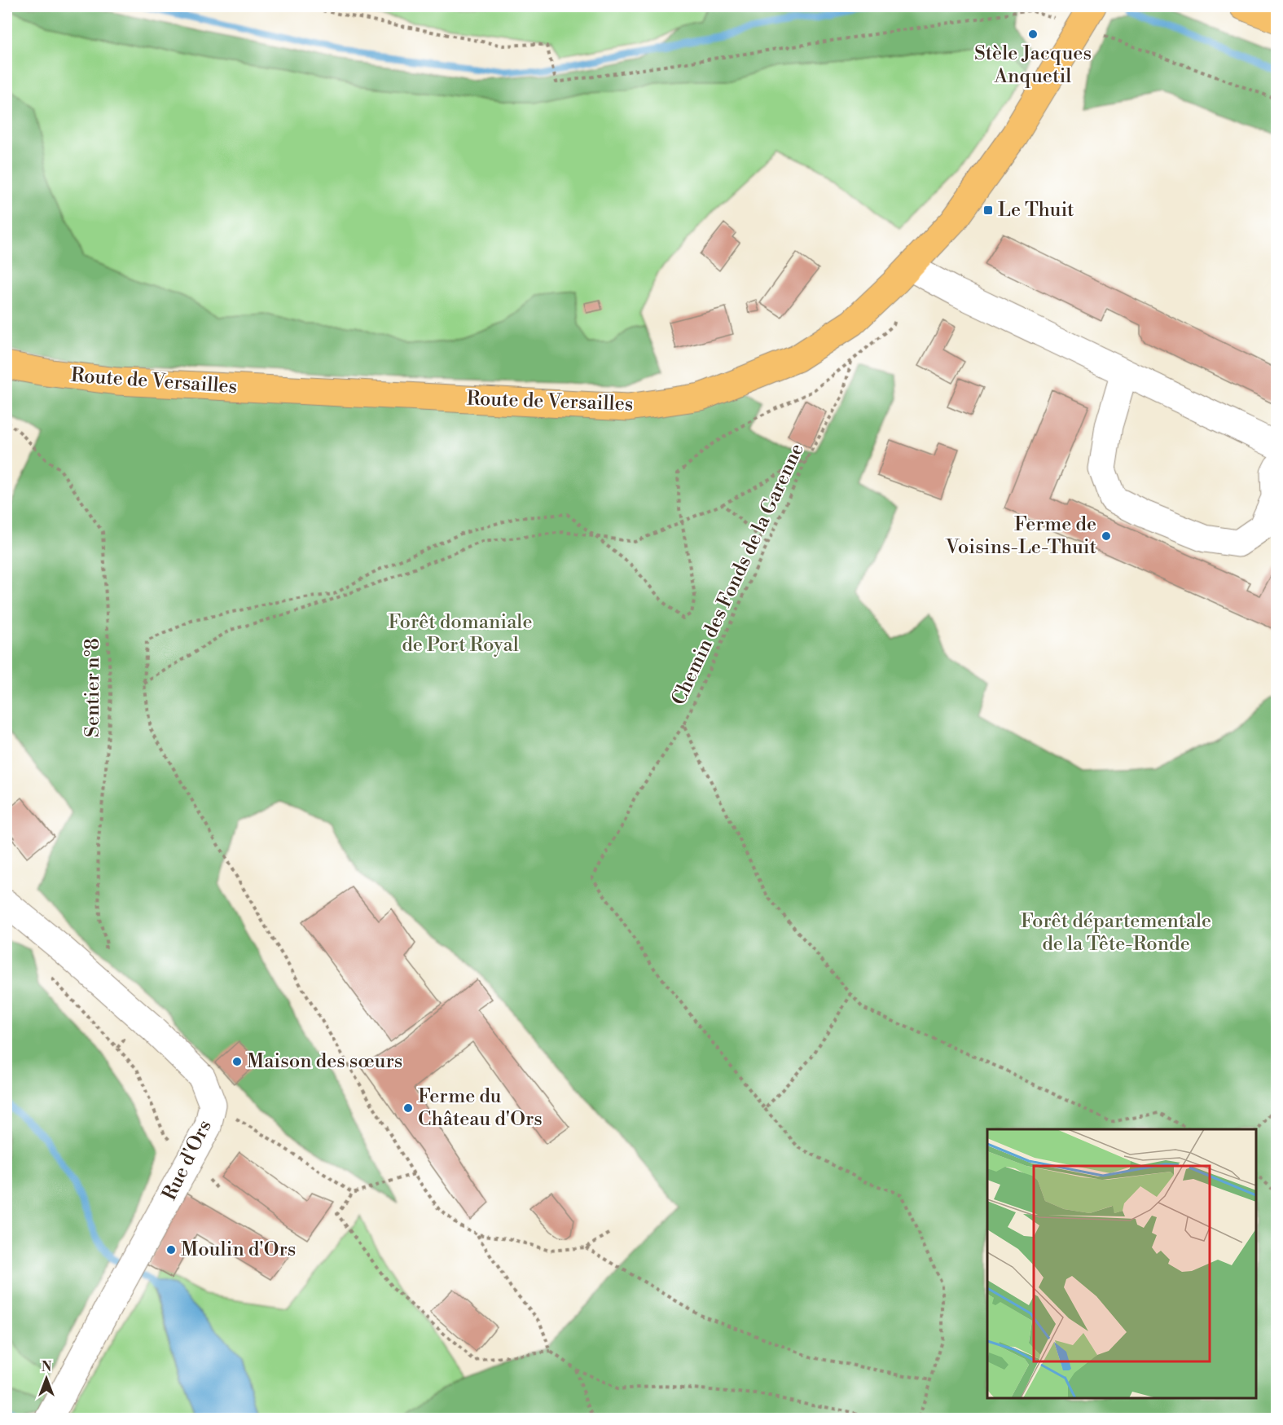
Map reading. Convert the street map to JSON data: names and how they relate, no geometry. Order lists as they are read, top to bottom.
{
  "streets": {
    "main road": ["Route de Versailles"],
    "street": ["Rue d'Ors"],
    "path": ["Chemin des Fonds de la Garenne", "Sentier n°8"]
  },
  "crossings": [
    ["Sentier n°8", "Rue d'Ors"]
  ],
  "parks": ["Forêt domaniale de Port Royal", "Forêt départementale de la Tête-Ronde"],
  "places": {
    "other": [
      "Stèle Jacques Anquetil",
      "Ferme de Voisins-Le-Thuit",
      "Maison des sœurs",
      "Ferme du Château d'Ors",
      "Moulin d'Ors"
    ],
    "transit": ["Le Thuit"]
  },
  "north": "top"
}
